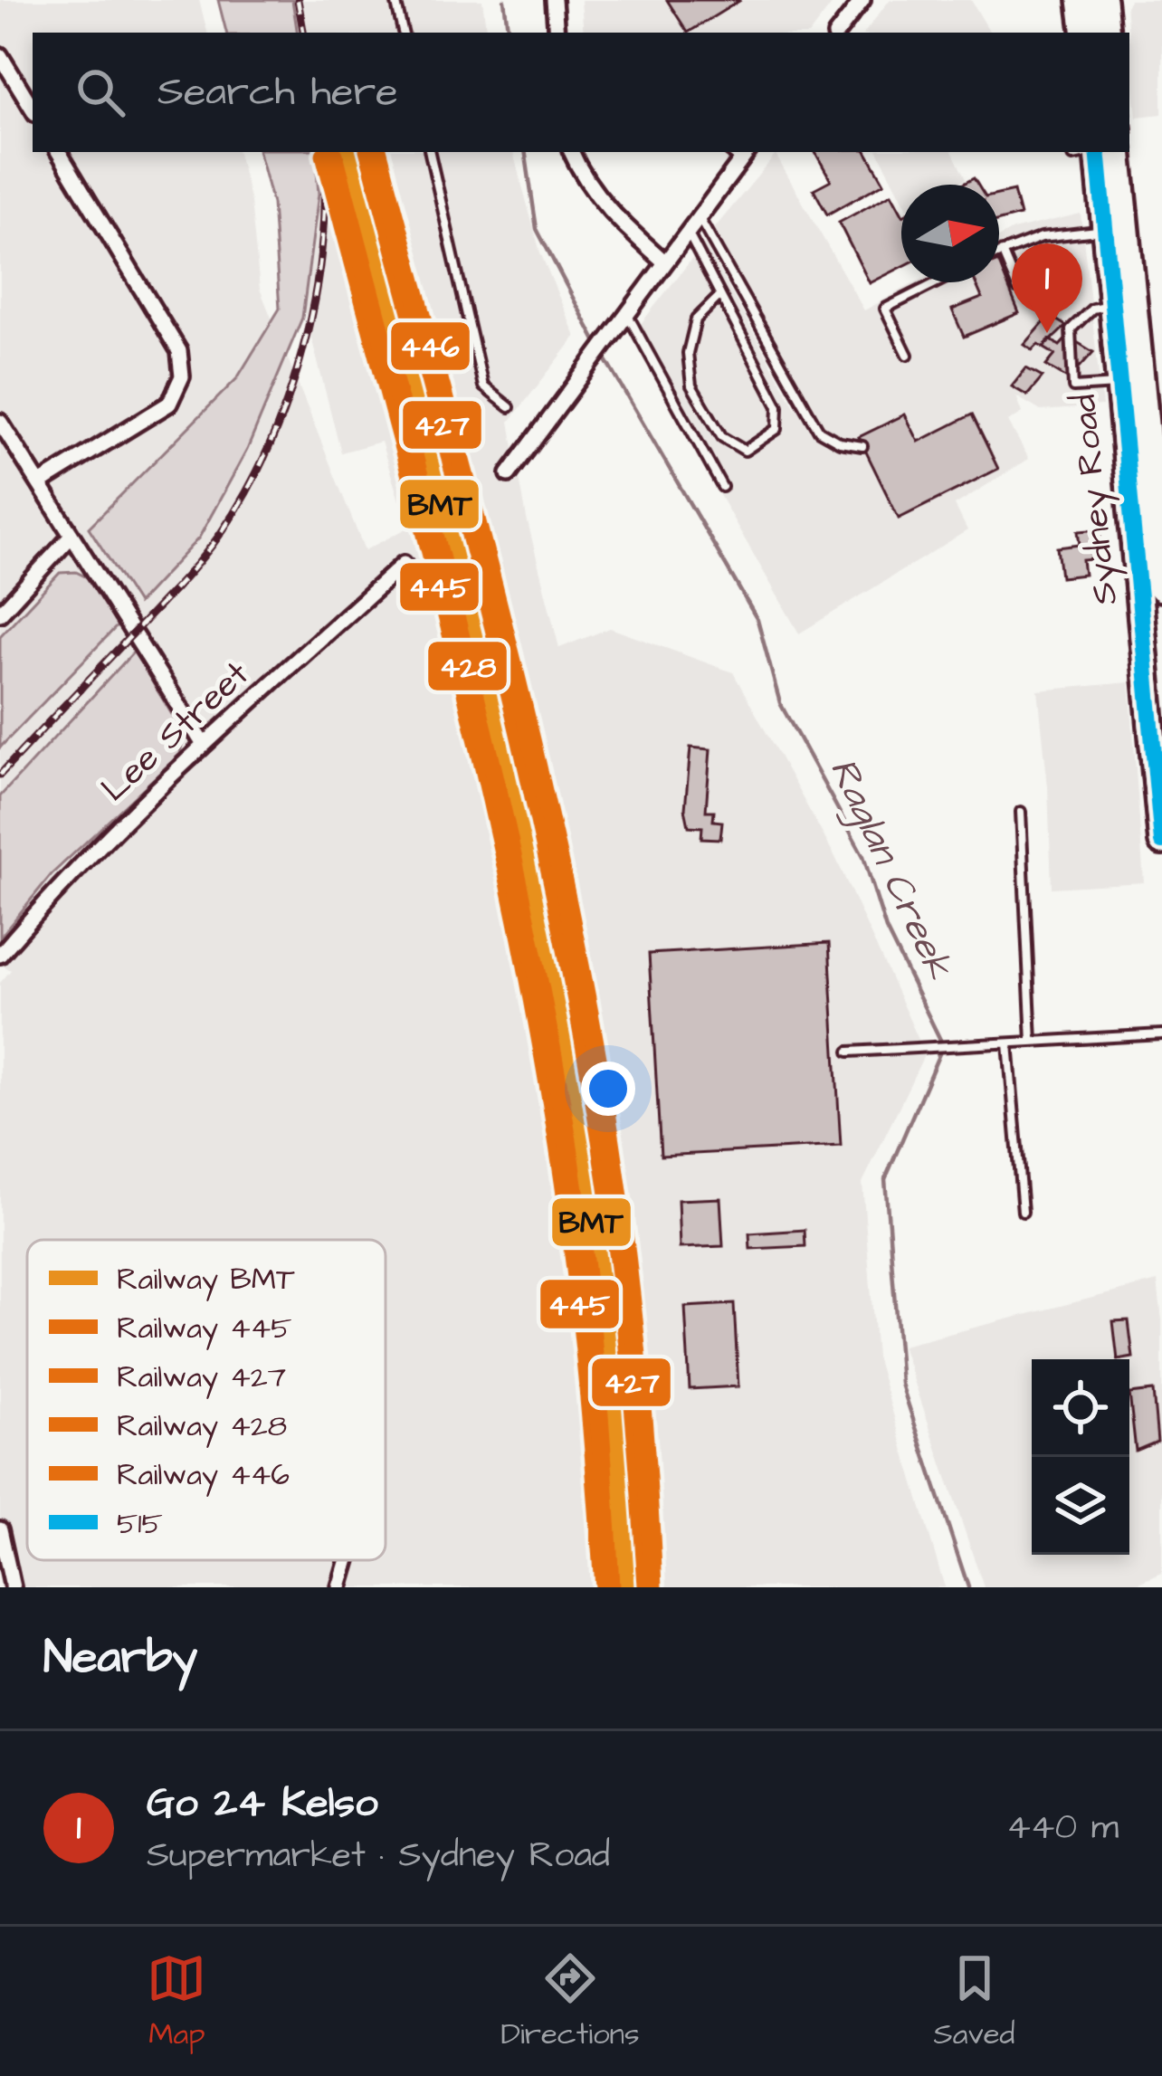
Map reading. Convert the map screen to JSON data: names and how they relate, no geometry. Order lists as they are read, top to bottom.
{
  "streets": {
    "highway": ["Sydney Road"],
    "street": ["Lee Street"]
  },
  "water": ["Raglan Creek"],
  "lines": [
    "rail line BMT",
    "rail line 427",
    "rail line 446",
    "transit line 515",
    "rail line 445",
    "rail line 428"
  ],
  "legend": [
    "Railway BMT",
    "Railway 445",
    "Railway 427",
    "Railway 428",
    "Railway 446",
    "515"
  ],
  "north": "right",
  "page": {
    "search": "Search here",
    "pins": "1",
    "heading": "Nearby",
    "list": [
      {
        "mark": "1",
        "name": "Go 24 Kelso",
        "note": "Supermarket · Sydney Road",
        "value": "440 m"
      }
    ],
    "nav": ["Map", "Directions", "Saved"]
  }
}
